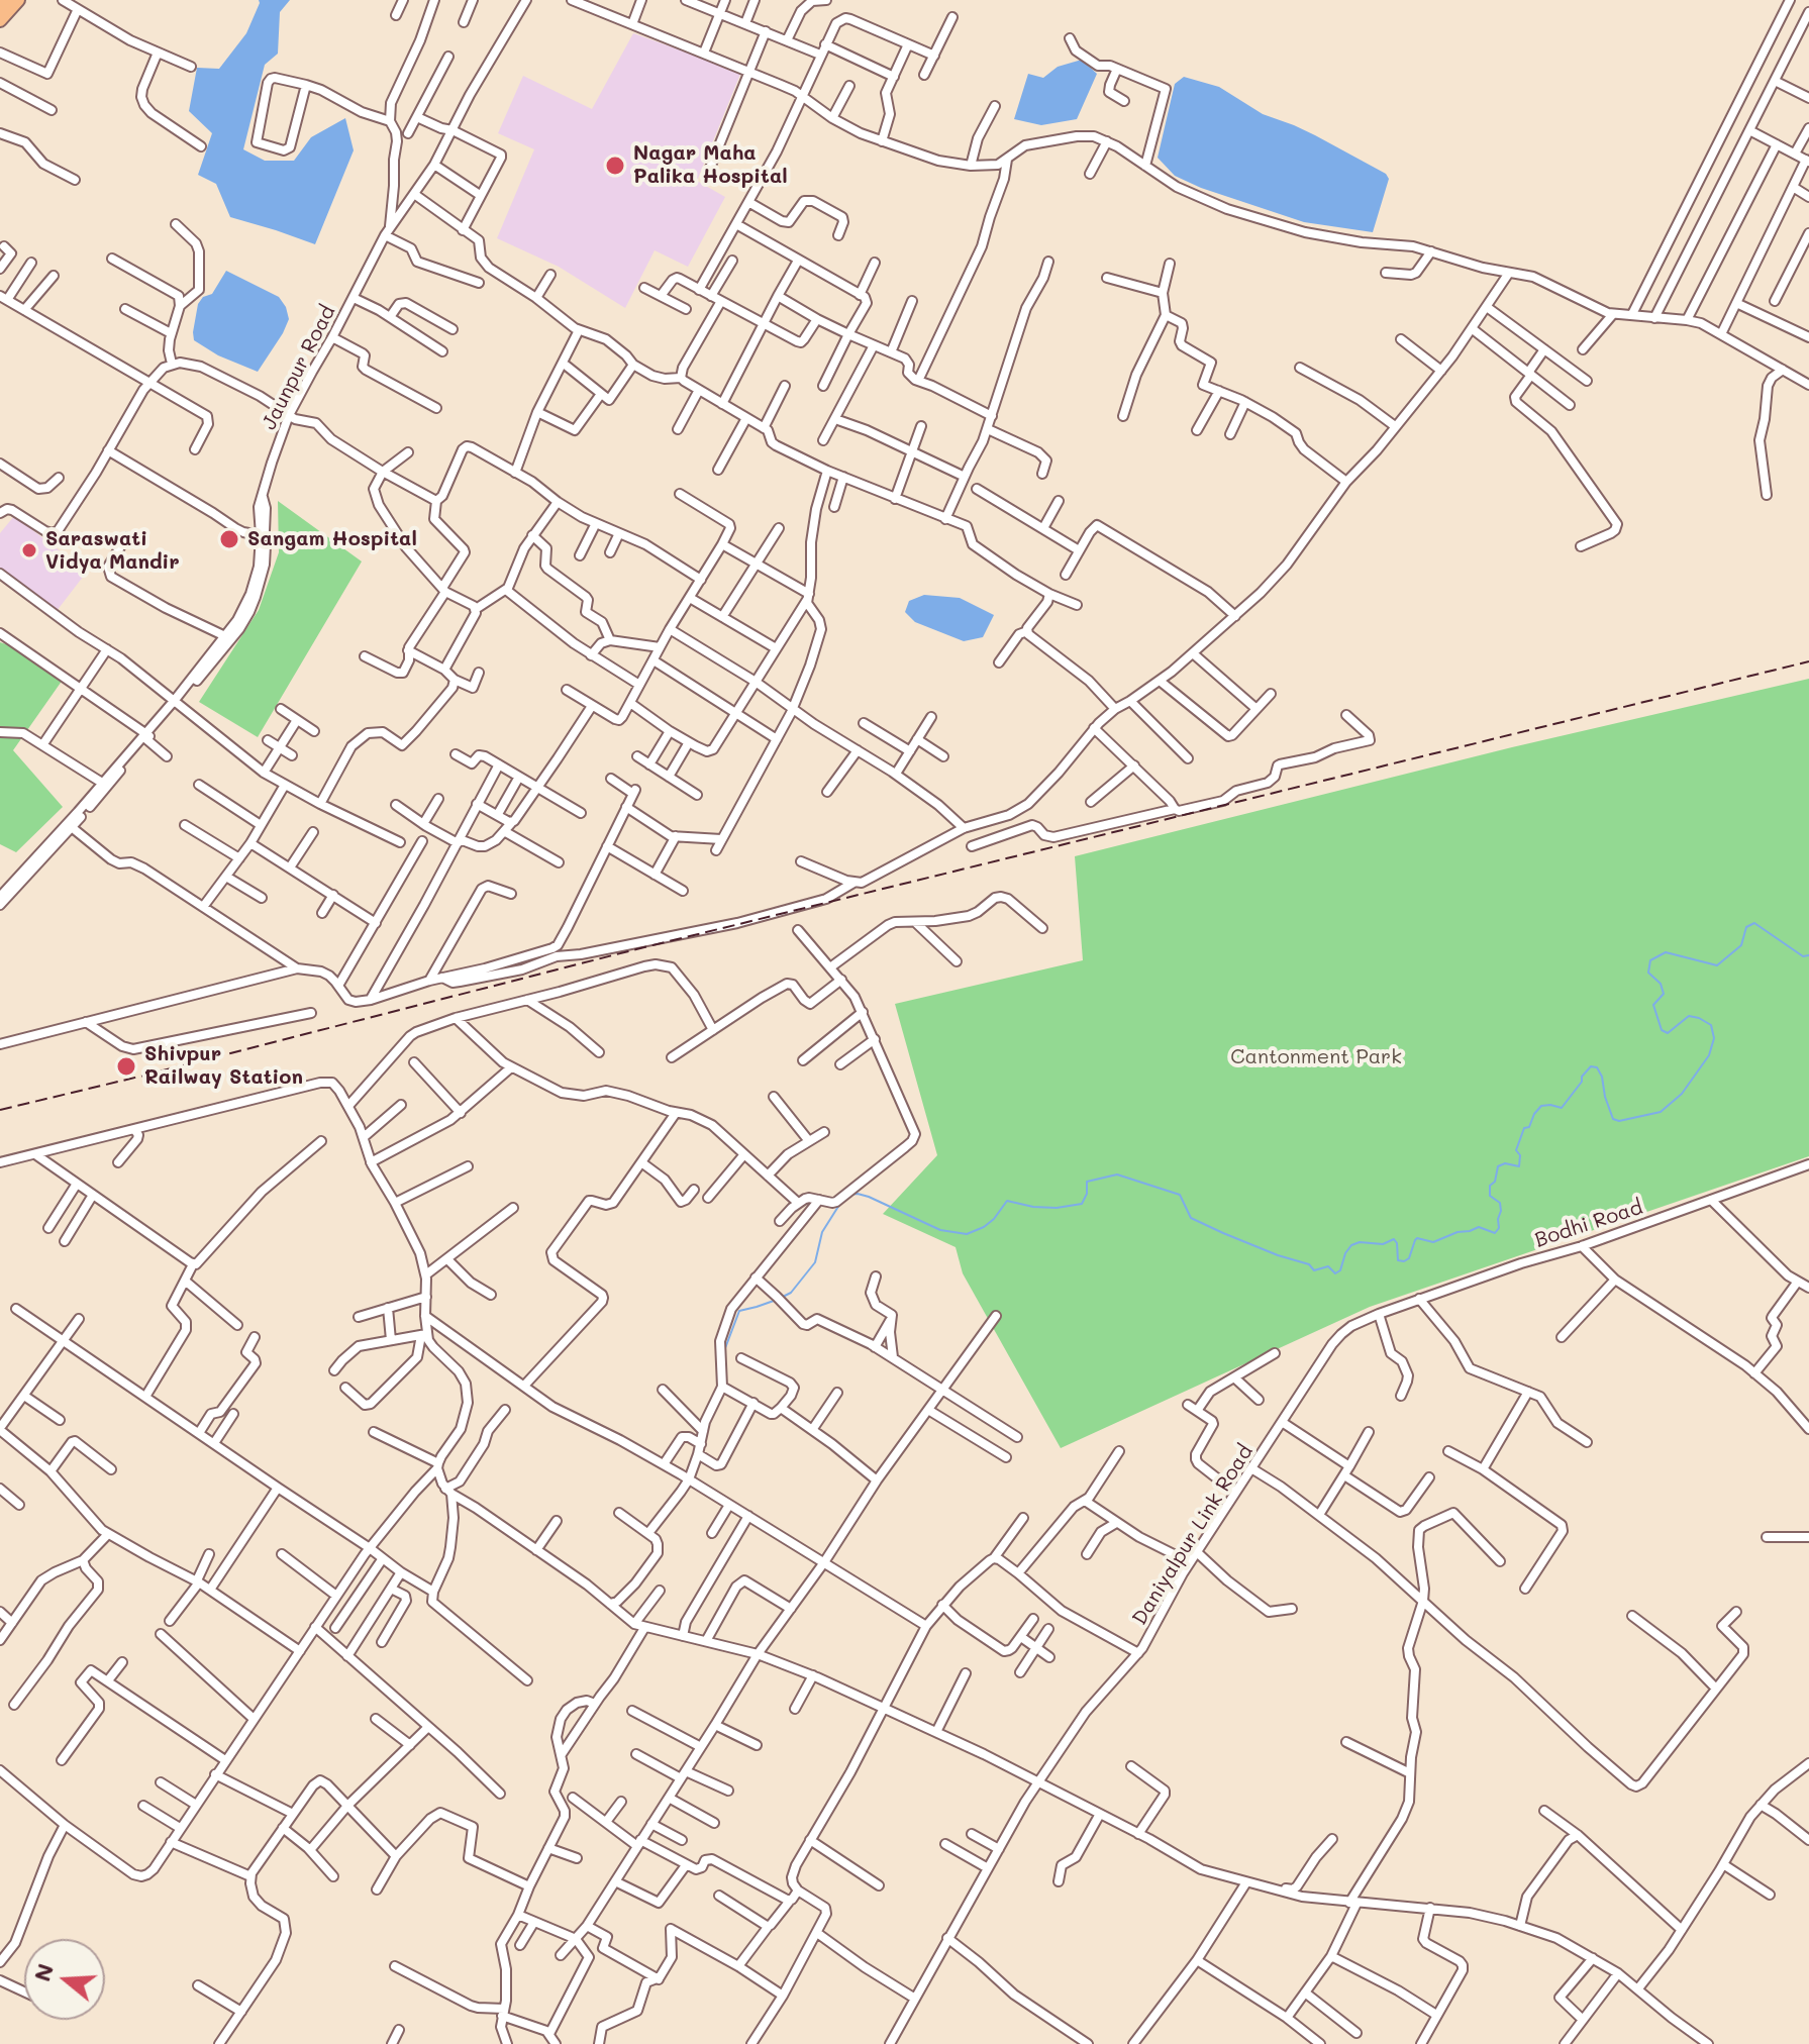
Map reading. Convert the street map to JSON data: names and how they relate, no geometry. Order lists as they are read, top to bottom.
{
  "streets": {
    "street": ["Jaunpur Road", "Bodhi Road", "Daniyalpur Link Road"]
  },
  "crossings": [
    ["Bodhi Road", "Daniyalpur Link Road"]
  ],
  "parks": ["Cantonment Park"],
  "places": [
    "Nagar Maha Palika Hospital",
    "Sangam Hospital",
    "Saraswati Vidya Mandir",
    "Shivpur Railway Station"
  ],
  "north": "left"
}
